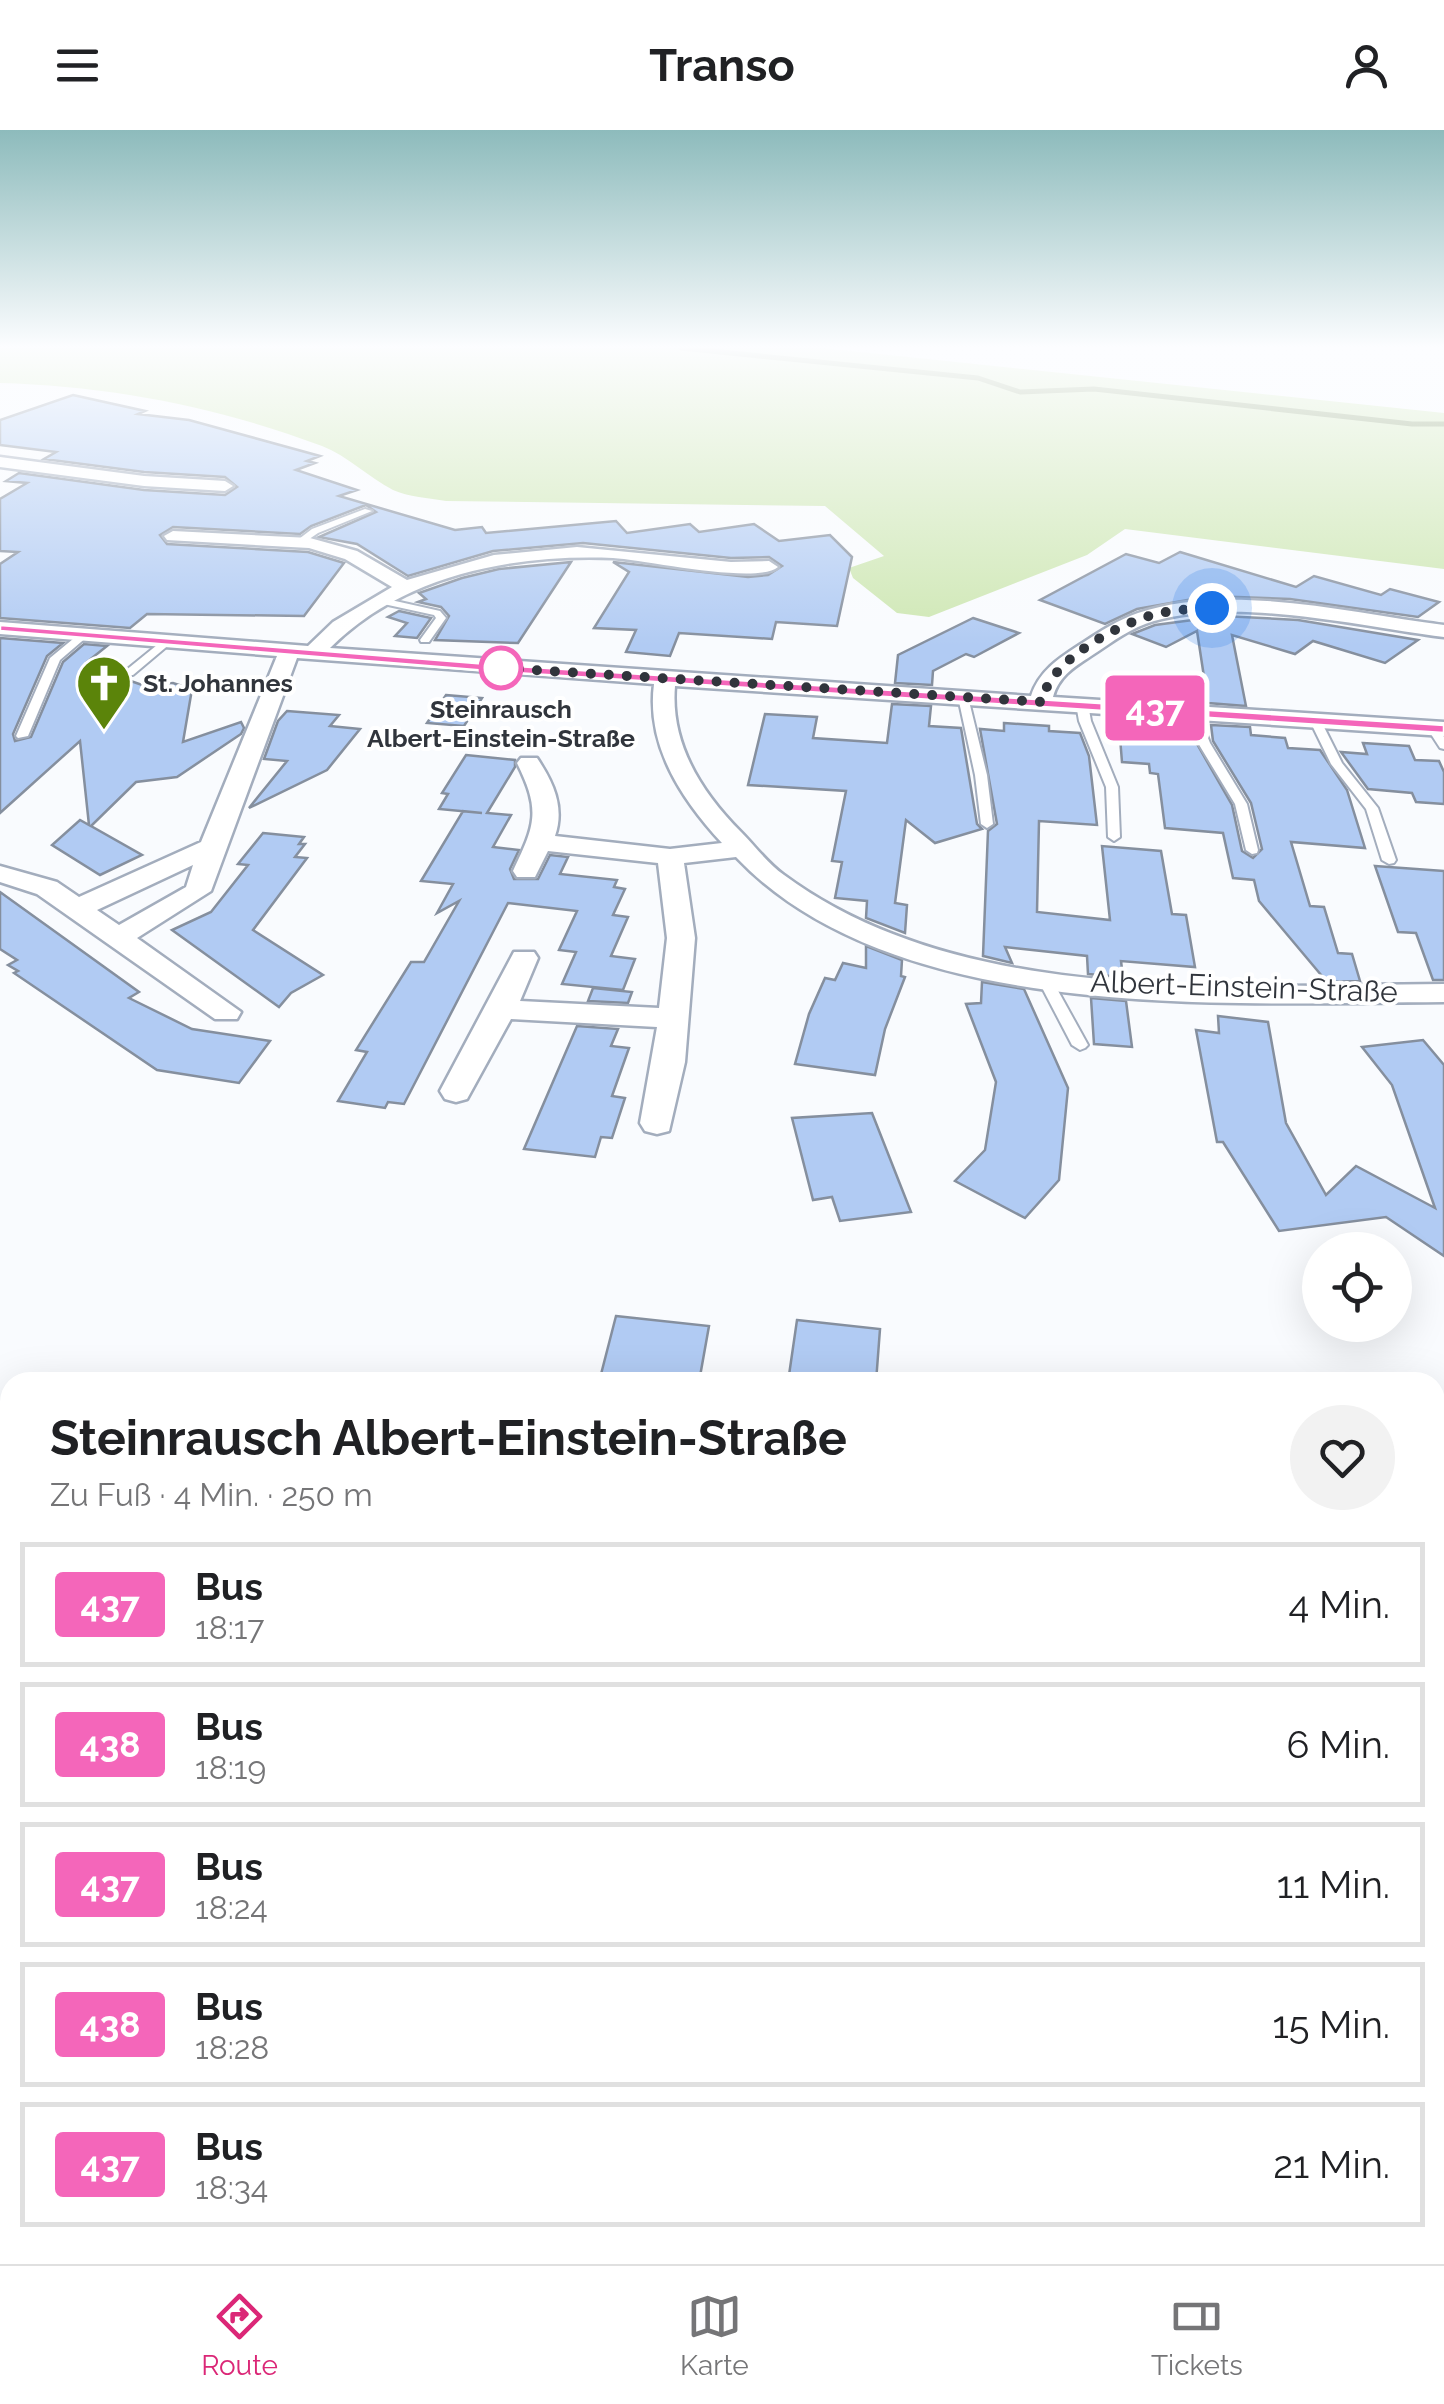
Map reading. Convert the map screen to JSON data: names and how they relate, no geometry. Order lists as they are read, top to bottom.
{
  "streets": {
    "street": ["Albert-Einstein-Straße"]
  },
  "places": {
    "other": ["Steinrausch Albert-Einstein-Straße"],
    "church": ["St. Johannes"]
  },
  "lines": ["bus line 437"],
  "page": {
    "header": "Transo",
    "on_map": "437",
    "heading": ["Steinrausch Albert-Einstein-Straße", "Zu Fuß · 4 Min. · 250 m"],
    "list": [
      {
        "mark": "437",
        "name": "Bus",
        "note": "18:17",
        "value": "4 Min."
      },
      {
        "mark": "438",
        "name": "Bus",
        "note": "18:19",
        "value": "6 Min."
      },
      {
        "mark": "437",
        "name": "Bus",
        "note": "18:24",
        "value": "11 Min."
      },
      {
        "mark": "438",
        "name": "Bus",
        "note": "18:28",
        "value": "15 Min."
      },
      {
        "mark": "437",
        "name": "Bus",
        "note": "18:34",
        "value": "21 Min."
      }
    ],
    "tabs": ["Route", "Karte", "Tickets"]
  }
}
